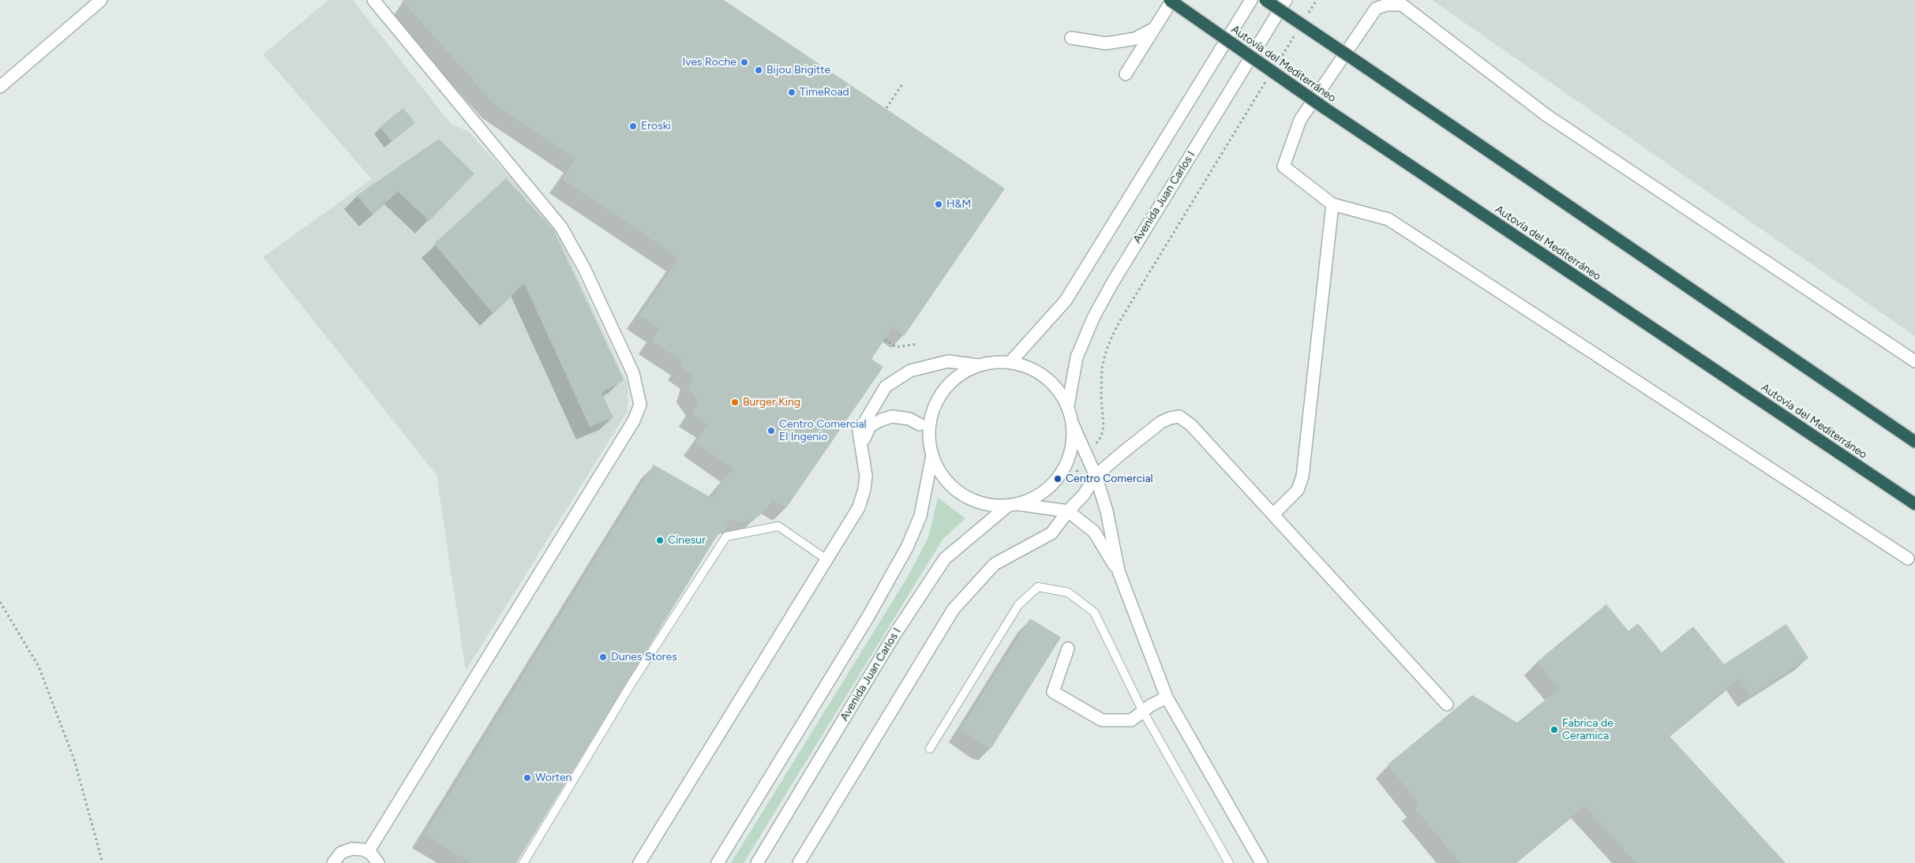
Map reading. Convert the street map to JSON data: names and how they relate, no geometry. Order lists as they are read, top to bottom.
{
  "streets": {
    "highway": ["Autovía del Mediterráneo"],
    "street": ["Avenida Juan Carlos I"]
  },
  "places": [
    "Ives Roche",
    "Bijou Brigitte",
    "TimeRoad",
    "Eroski",
    "H&M",
    "Burger King",
    "Centro Comercial El Ingenio",
    "Centro Comercial",
    "Cinesur",
    "Dunes Stores",
    "Fabrica de Ceramica",
    "Worten"
  ]
}
